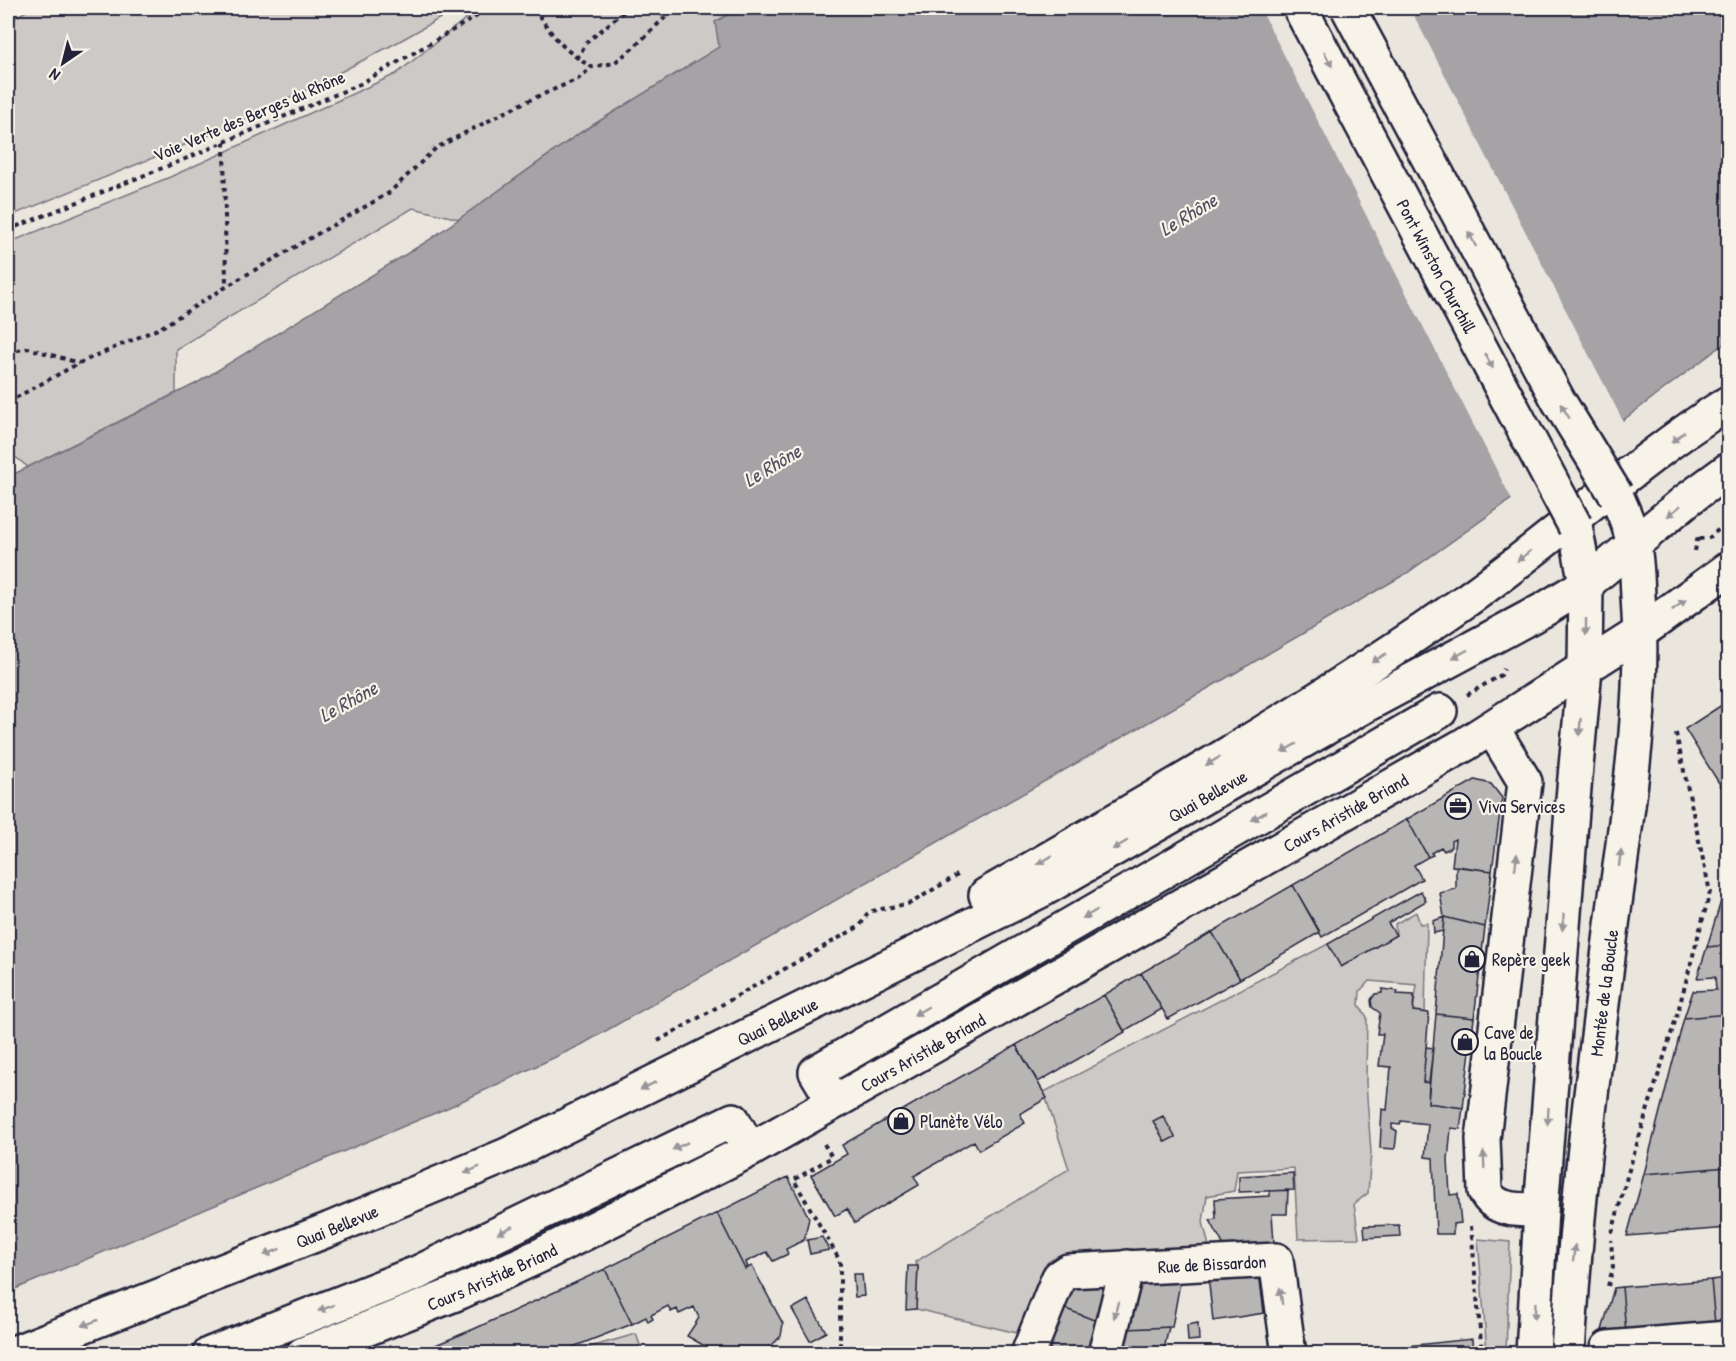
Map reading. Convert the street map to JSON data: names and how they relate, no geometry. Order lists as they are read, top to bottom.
{
  "streets": {
    "main road": [
      "Pont Winston Churchill",
      "Quai Bellevue",
      "Cours Aristide Briand",
      "Montée de la Boucle",
      "Rue de Bissardon"
    ],
    "path": ["Voie Verte des Berges du Rhône"]
  },
  "crossings": [
    ["Pont Winston Churchill", "Quai Bellevue"],
    ["Pont Winston Churchill", "Cours Aristide Briand"],
    ["Quai Bellevue", "Montée de la Boucle"],
    ["Cours Aristide Briand", "Montée de la Boucle"]
  ],
  "one_way": ["Pont Winston Churchill"],
  "water": ["Le Rhône"],
  "places": {
    "office": ["Viva Services"],
    "shop": ["Repère geek", "Cave de la Boucle", "Planète Vélo"]
  },
  "north": "bottom left"
}
